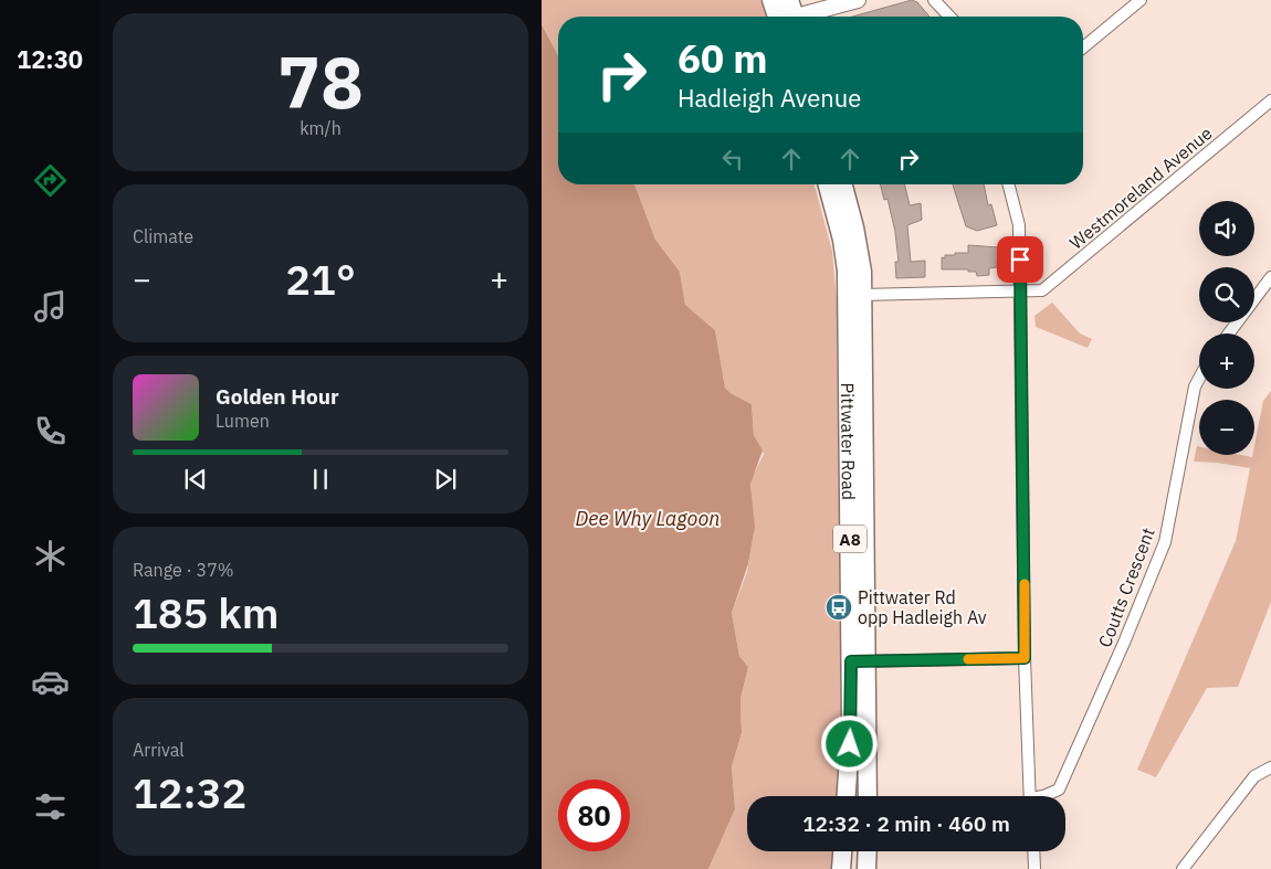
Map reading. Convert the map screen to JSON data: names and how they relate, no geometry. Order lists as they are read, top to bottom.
{
  "streets": {
    "highway": ["Pittwater Road", "A8"],
    "street": ["Westmoreland Avenue", "Coutts Crescent"]
  },
  "crossings": [
    ["Westmoreland Avenue", "Pittwater Road"]
  ],
  "water": ["Dee Why Lagoon"],
  "places": {
    "bus stop": ["Pittwater Rd opp Hadleigh Av"]
  },
  "page": {
    "tabs": "12:30",
    "tile": [
      ["78", "km/h"],
      "Climate",
      ["Range · 37%", "185 km"],
      ["Arrival", "12:32"]
    ],
    "turn": ["60 m", "Hadleigh Avenue"],
    "map_buttons": ["+", "−"],
    "heat": ["−", "21°", "+"],
    "song": ["Golden Hour", "Lumen"],
    "limit": "80",
    "trip": "12:32 · 2 min · 460 m"
  }
}
